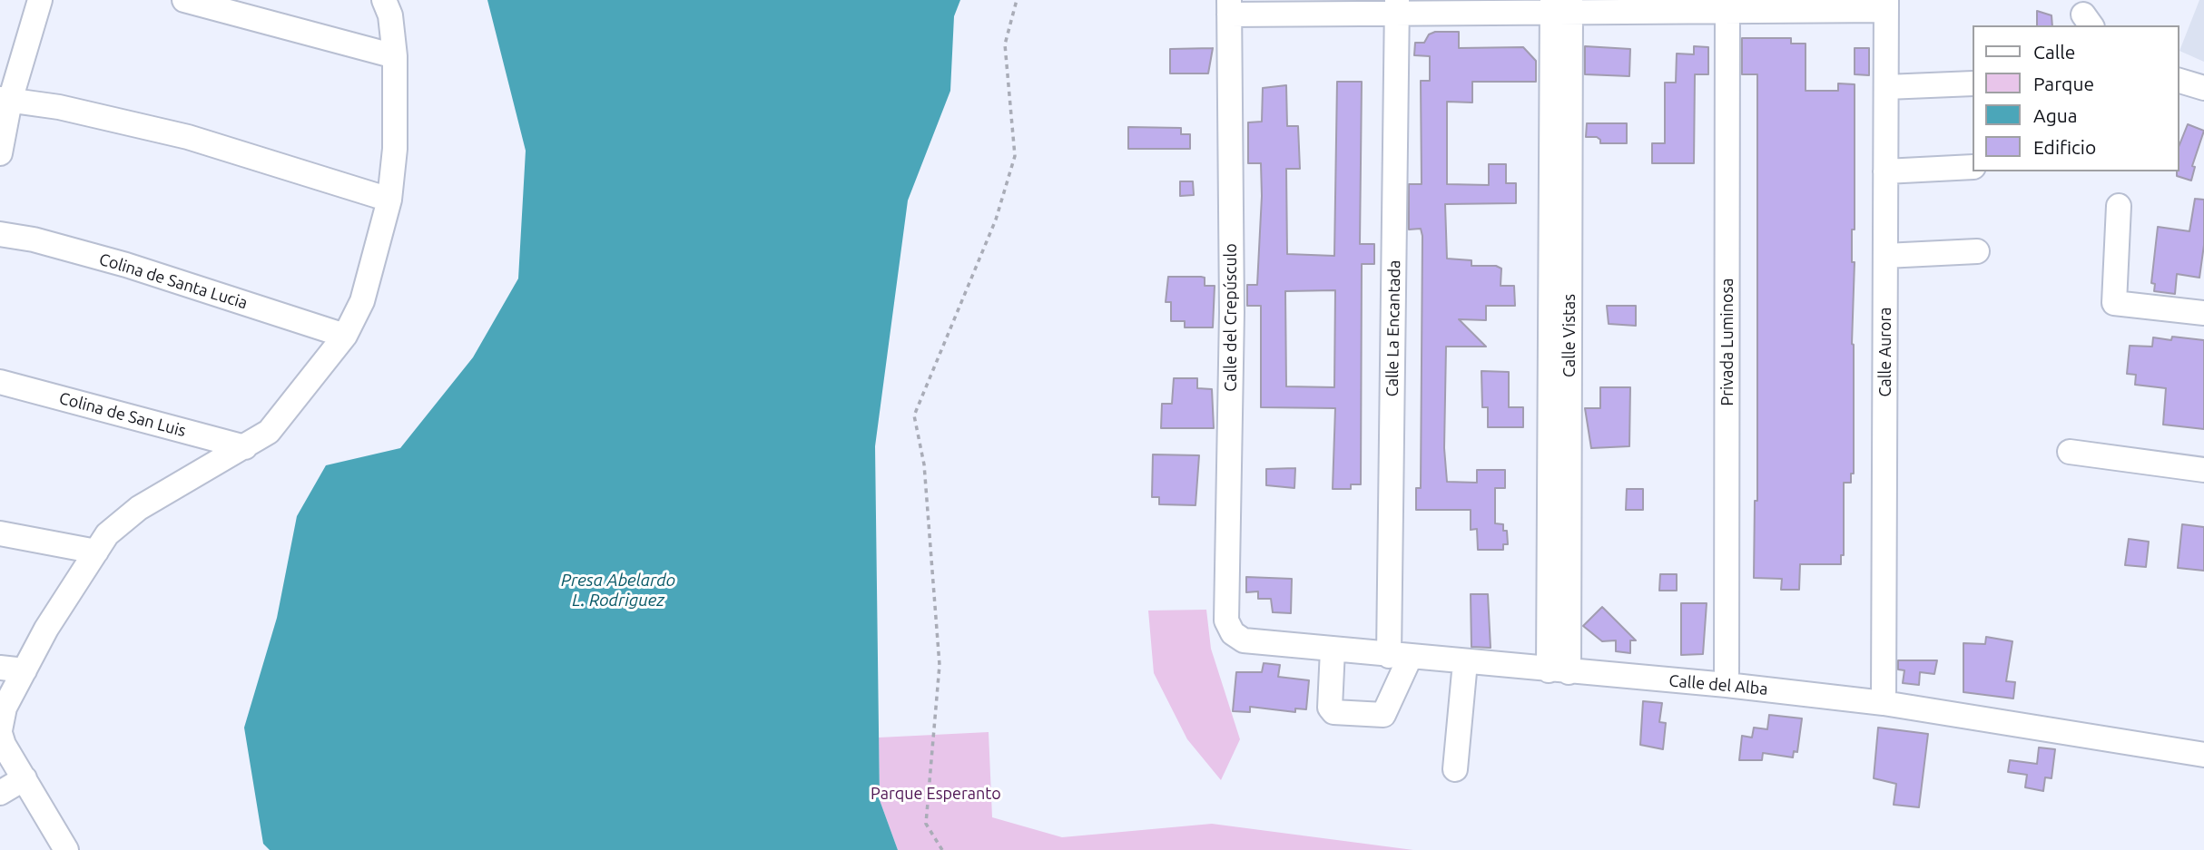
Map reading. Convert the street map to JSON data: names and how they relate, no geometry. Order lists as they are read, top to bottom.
{
  "streets": {
    "street": [
      "Colina de Santa Lucia",
      "Calle del Crepúsculo",
      "Calle La Encantada",
      "Calle Vistas",
      "Privada Luminosa",
      "Calle Aurora",
      "Colina de San Luis",
      "Calle del Alba"
    ]
  },
  "crossings": [
    ["Calle del Crepúsculo", "Calle del Alba"],
    ["Calle La Encantada", "Calle del Alba"],
    ["Calle Vistas", "Calle del Alba"],
    ["Privada Luminosa", "Calle del Alba"],
    ["Calle Aurora", "Calle del Alba"]
  ],
  "water": ["Presa Abelardo L. Rodriguez"],
  "parks": ["Parque Esperanto"],
  "legend": [
    "Calle",
    "Parque",
    "Agua",
    "Edificio"
  ]
}
